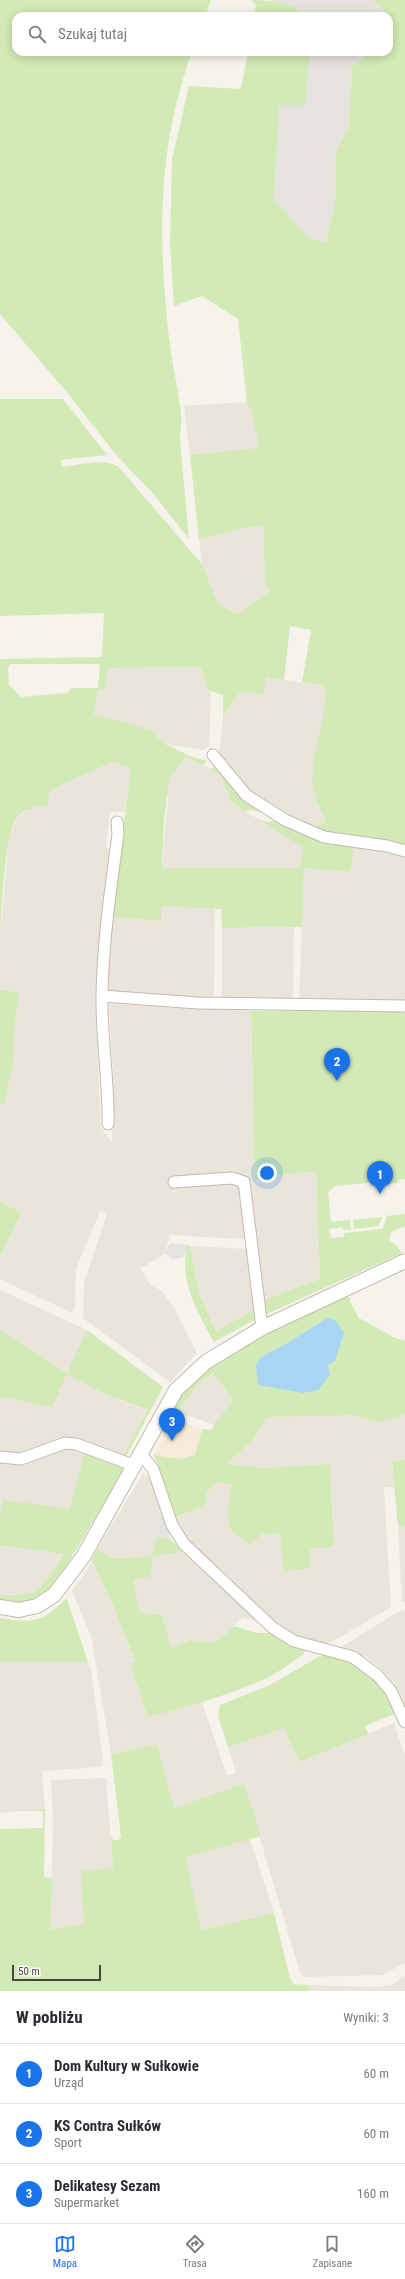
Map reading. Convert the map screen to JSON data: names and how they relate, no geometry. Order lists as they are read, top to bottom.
{
  "scale_bar": "50 m",
  "page": {
    "search": "Szukaj tutaj",
    "pins": ["2", "1", "3"],
    "scale": "50 m",
    "heading": ["W pobliżu", "Wyniki: 3"],
    "list": [
      {
        "mark": "1",
        "name": "Dom Kultury w Sułkowie",
        "note": "Urząd",
        "value": "60 m"
      },
      {
        "mark": "2",
        "name": "KS Contra Sułków",
        "note": "Sport",
        "value": "60 m"
      },
      {
        "mark": "3",
        "name": "Delikatesy Sezam",
        "note": "Supermarket",
        "value": "160 m"
      }
    ],
    "nav": ["Mapa", "Trasa", "Zapisane"]
  }
}
